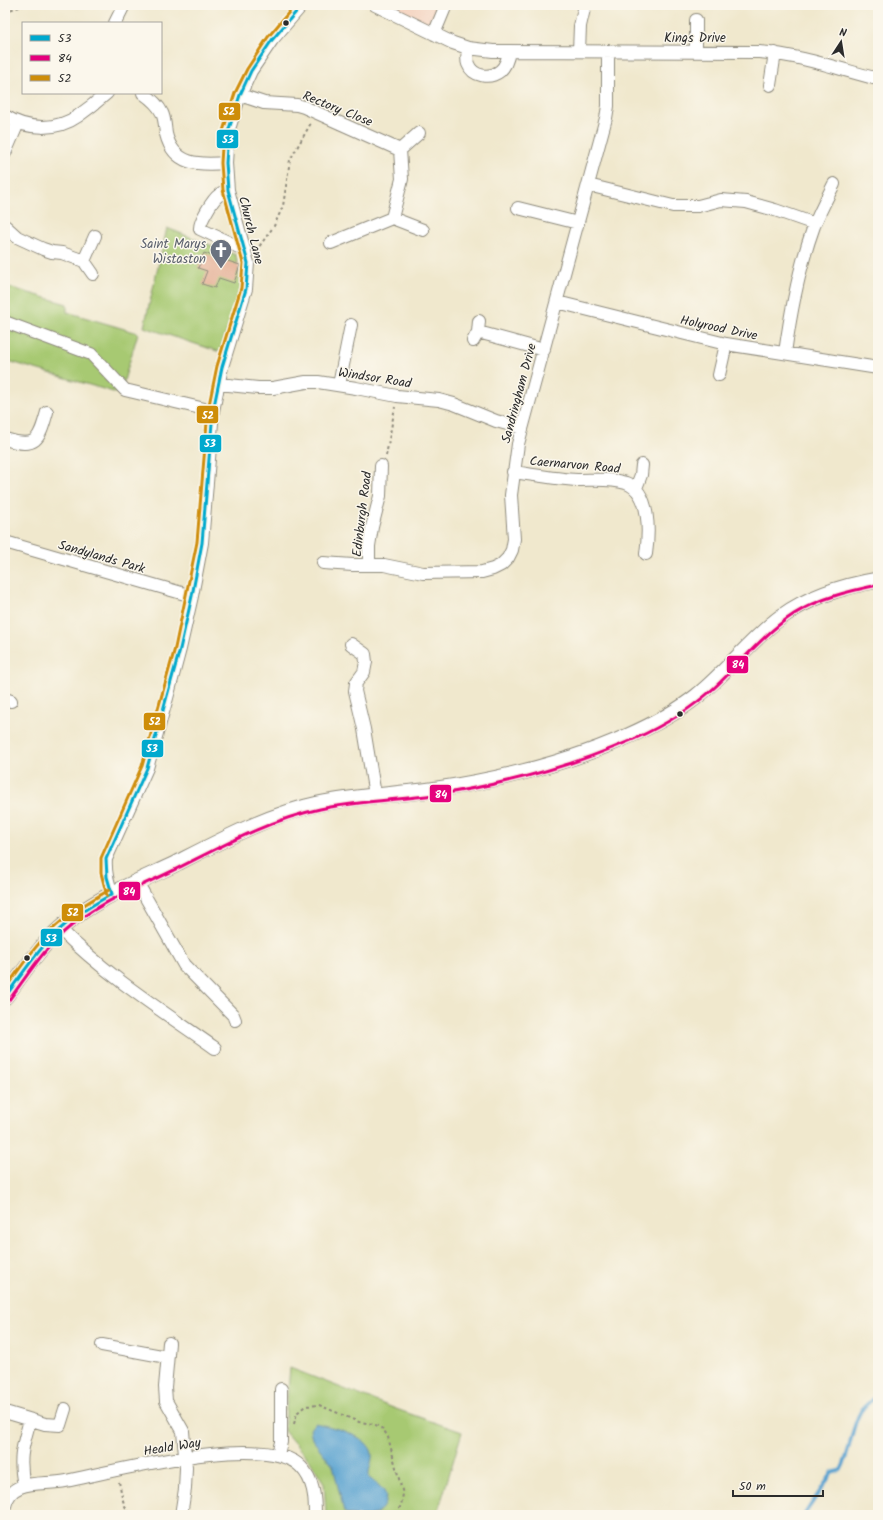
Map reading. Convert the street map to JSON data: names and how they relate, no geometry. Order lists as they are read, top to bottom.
{
  "streets": {
    "street": [
      "Kings Drive",
      "Rectory Close",
      "Church Lane",
      "Holyrood Drive",
      "Windsor Road",
      "Sandringham Drive",
      "Caernarvon Road",
      "Edinburgh Road",
      "Sandylands Park",
      "Heald Way"
    ]
  },
  "crossings": [
    ["Kings Drive", "Sandringham Drive"],
    ["Rectory Close", "Church Lane"],
    ["Church Lane", "Windsor Road"],
    ["Church Lane", "Sandylands Park"],
    ["Holyrood Drive", "Sandringham Drive"],
    ["Windsor Road", "Sandringham Drive"],
    ["Sandringham Drive", "Caernarvon Road"],
    ["Sandringham Drive", "Edinburgh Road"]
  ],
  "places": {
    "church": ["Saint Marys Wistaston"]
  },
  "lines": ["transit line 53", "transit line 52", "transit line 84"],
  "legend": ["53", "84", "52"],
  "scale_bar": "50 m",
  "north": "top"
}
